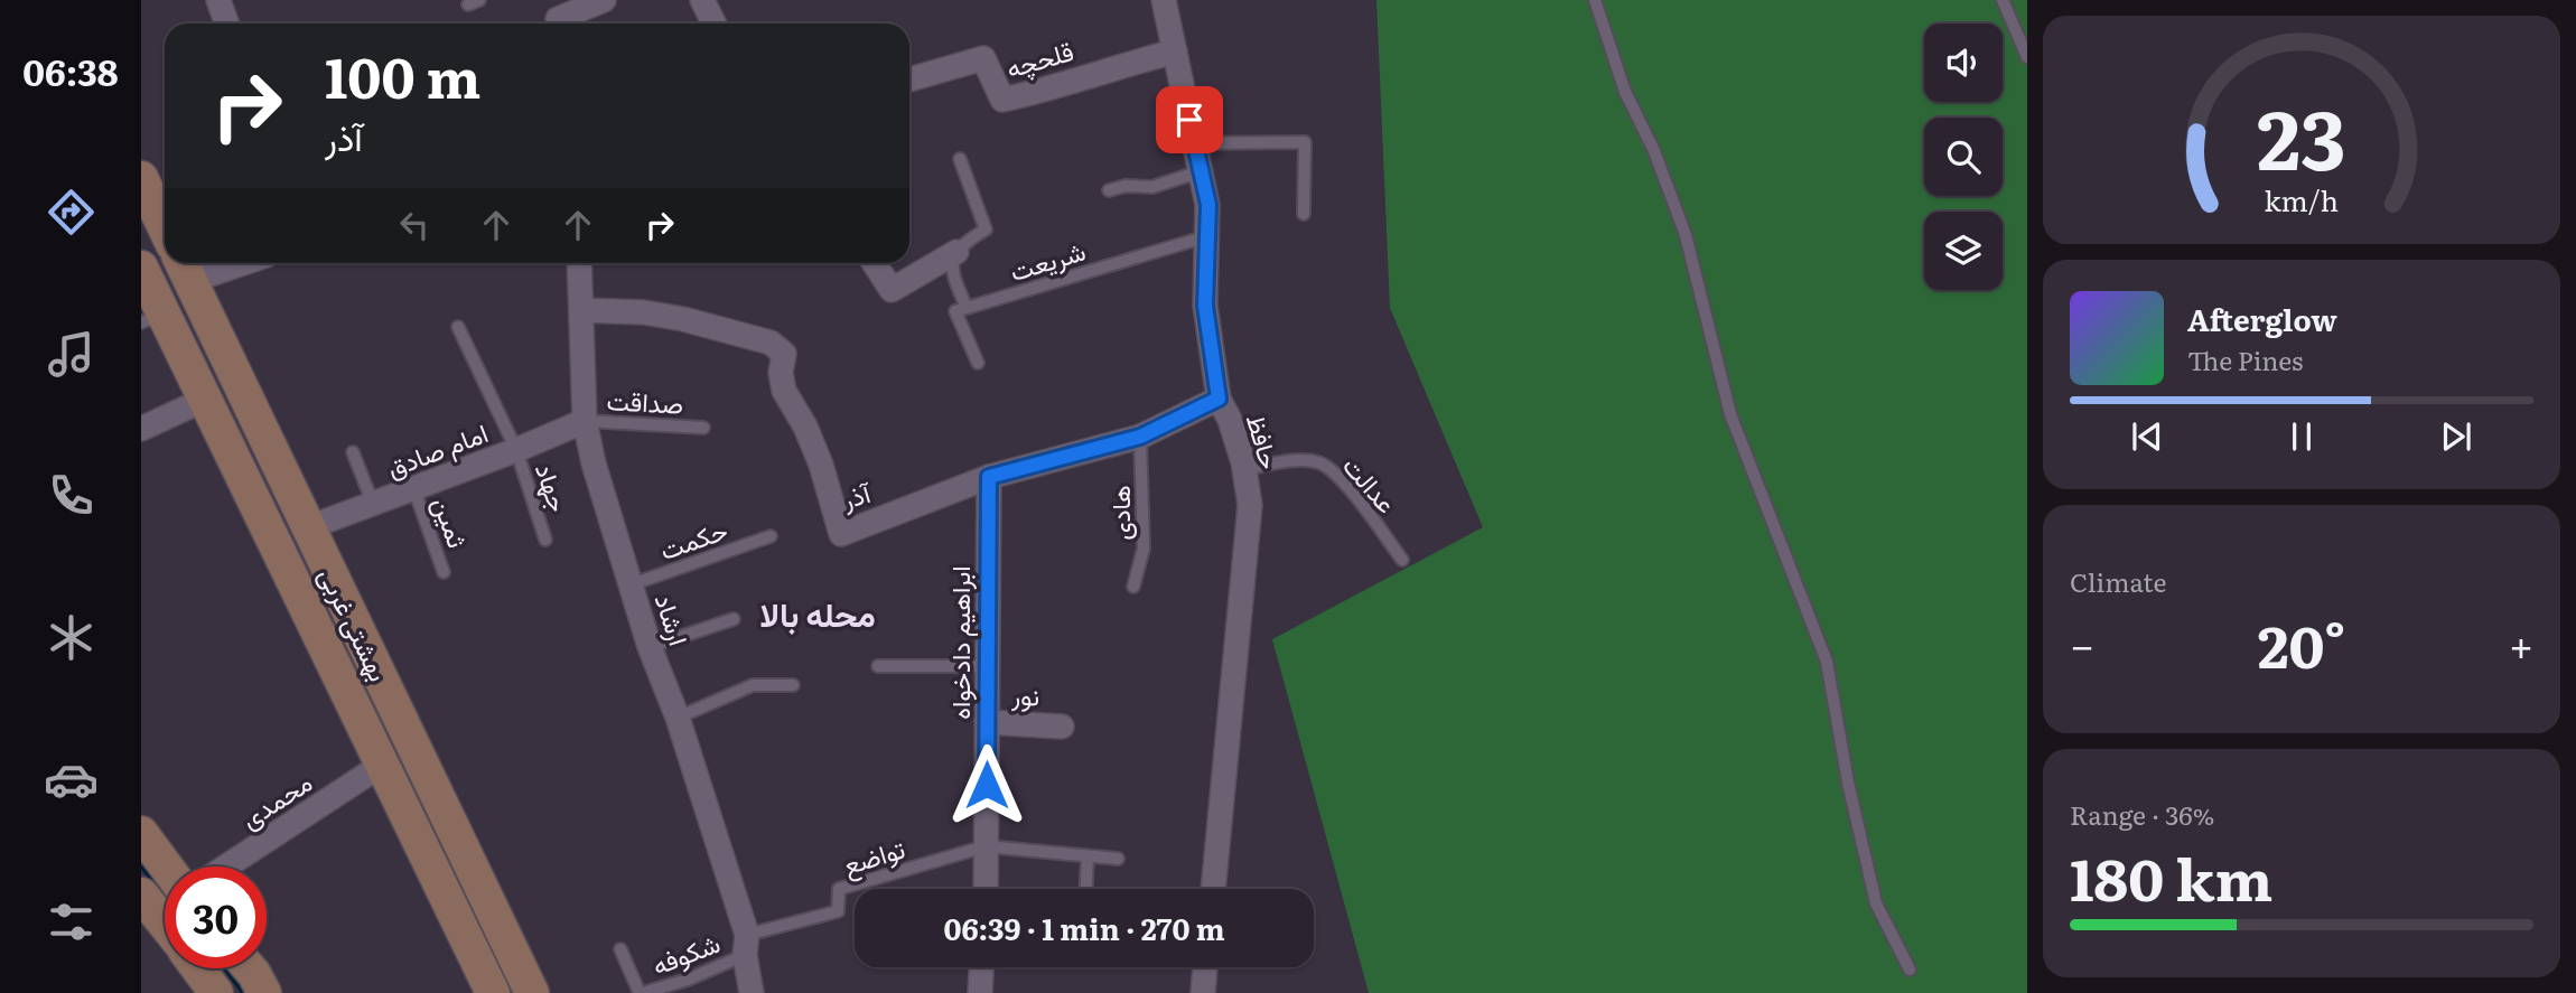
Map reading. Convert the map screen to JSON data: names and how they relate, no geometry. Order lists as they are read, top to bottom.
{
  "streets": {
    "street": [
      "قلحچه",
      "حافظ",
      "امام صادق",
      "آذر",
      "ارشاد",
      "بهشتی غربی",
      "ابراهیم دادخواه",
      "نور",
      "محمدی"
    ],
    "lane": [
      "شریعت",
      "صداقت",
      "عدالت",
      "جهاد",
      "هادی",
      "ثمین",
      "حکمت",
      "تواضع",
      "شکوفه"
    ]
  },
  "crossings": [
    ["قلحچه", "حافظ"],
    ["شریعت", "حافظ"],
    ["صداقت", "امام صادق"],
    ["صداقت", "ارشاد"],
    ["حافظ", "عدالت"],
    ["حافظ", "آذر"],
    ["امام صادق", "جهاد"],
    ["امام صادق", "ثمین"],
    ["امام صادق", "ارشاد"],
    ["امام صادق", "بهشتی غربی"],
    ["آذر", "هادی"],
    ["آذر", "ارشاد"],
    ["آذر", "ابراهیم دادخواه"],
    ["حکمت", "ارشاد"],
    ["ارشاد", "تواضع"],
    ["ارشاد", "شکوفه"],
    ["بهشتی غربی", "محمدی"],
    ["ابراهیم دادخواه", "نور"],
    ["ابراهیم دادخواه", "تواضع"],
    ["تواضع", "شکوفه"]
  ],
  "districts": ["محله بالا"],
  "page": {
    "tabs": "06:38",
    "turn": ["100 m", "آذر"],
    "song": ["Afterglow", "The Pines"],
    "tile": [
      "Climate",
      ["Range · 36%", "180 km"]
    ],
    "heat": ["−", "20°", "+"],
    "limit": "30",
    "trip": "06:39 · 1 min · 270 m",
    "gauge": ["23", "km/h"]
  }
}
